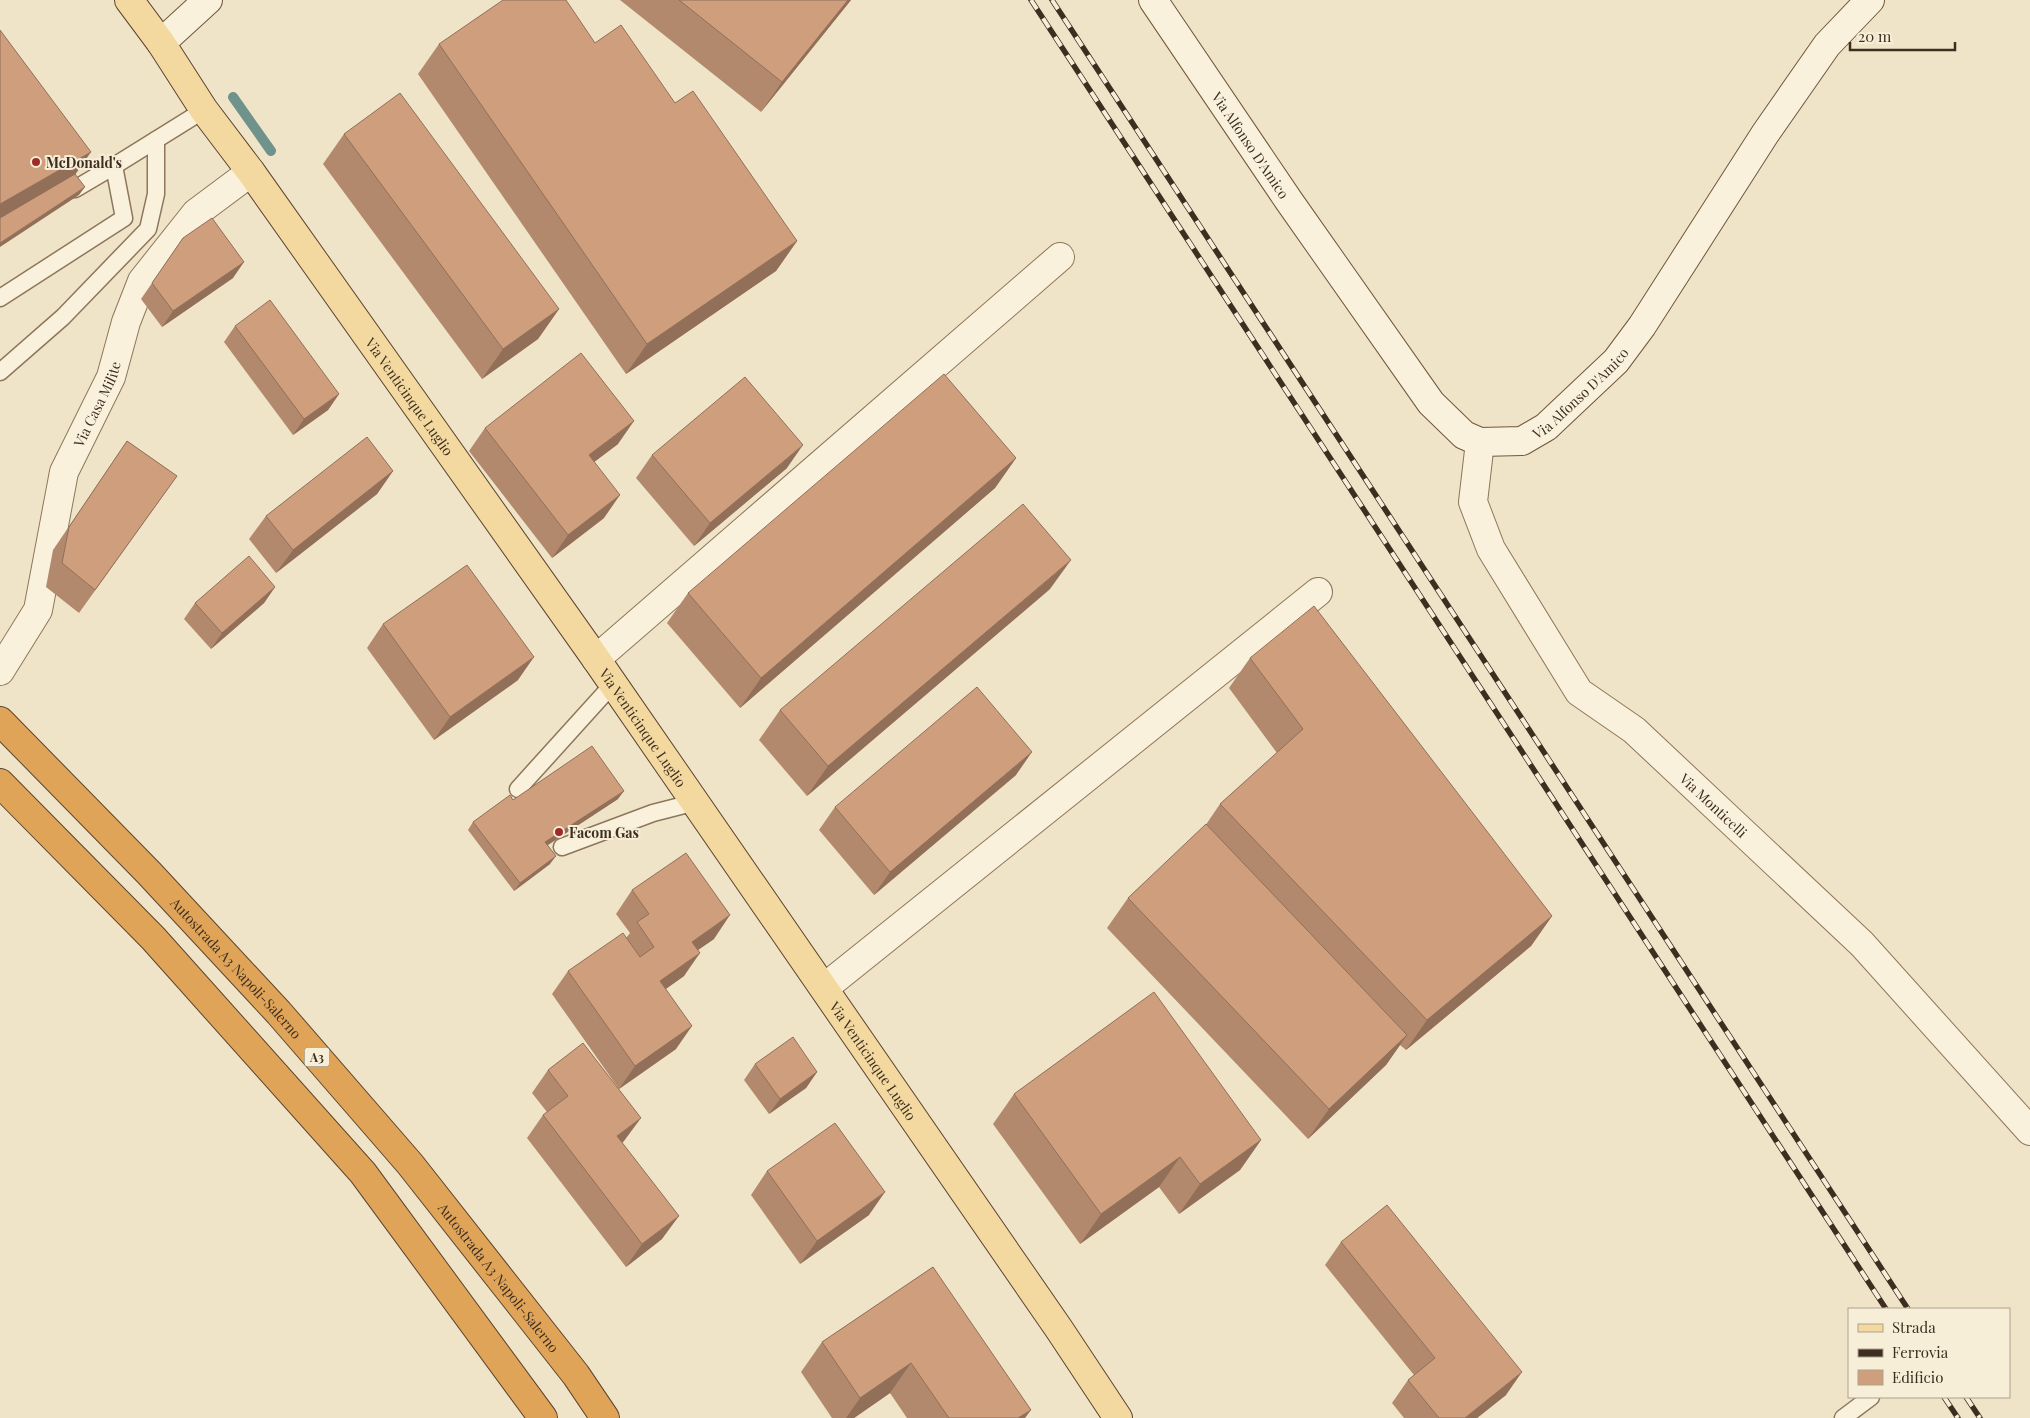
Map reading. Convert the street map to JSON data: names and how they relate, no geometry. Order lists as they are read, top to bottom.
{
  "streets": {
    "highway": ["Autostrada A3 Napoli-Salerno", "A3"],
    "main road": ["Via Venticinque Luglio"],
    "street": ["Via Alfonso D'Amico", "Via Casa Milite", "Via Monticelli"]
  },
  "crossings": [
    ["Via Alfonso D'Amico", "Via Monticelli"],
    ["Via Venticinque Luglio", "Via Casa Milite"]
  ],
  "places": ["McDonald's", "Facom Gas"],
  "legend": ["Strada", "Ferrovia", "Edificio"],
  "scale_bar": "20 m"
}
